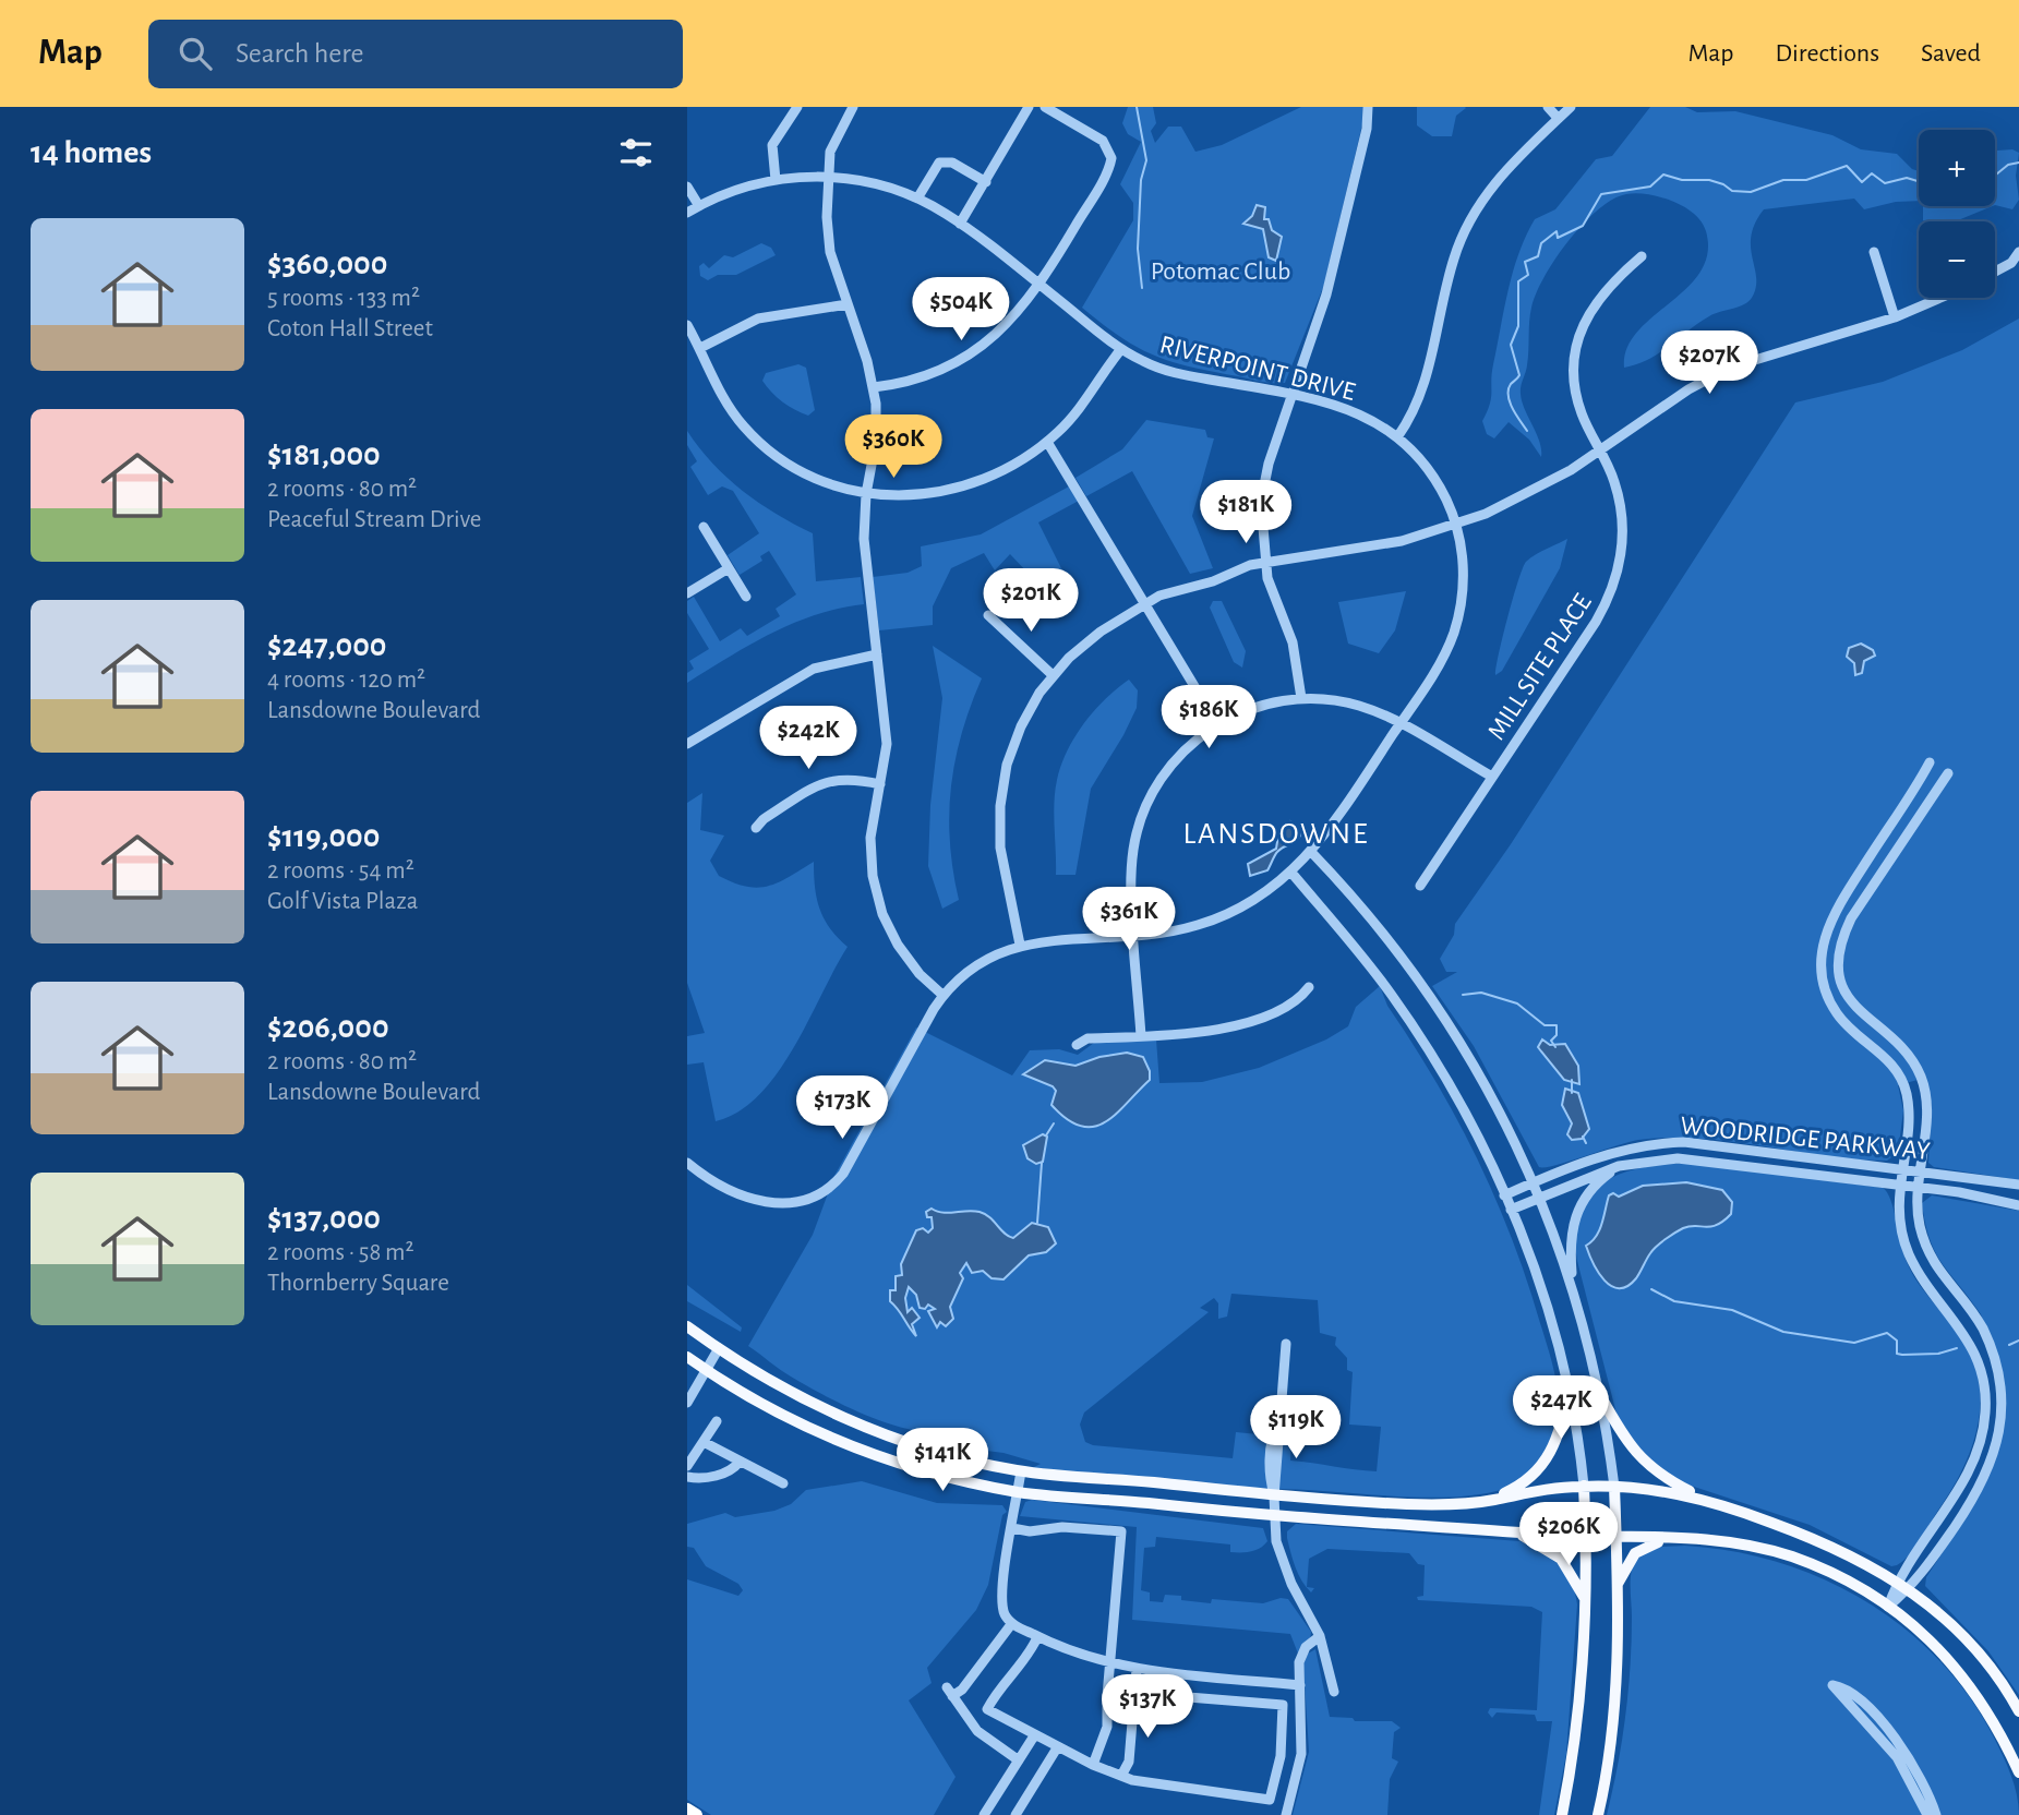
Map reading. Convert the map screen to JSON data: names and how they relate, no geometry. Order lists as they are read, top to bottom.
{
  "streets": {
    "street": ["RIVERPOINT DRIVE", "MILL SITE PLACE", "WOODRIDGE PARKWAY"]
  },
  "districts": ["LANSDOWNE"],
  "parks": ["Potomac Club"],
  "page": {
    "header": "Map",
    "search": "Search here",
    "nav": ["Map", "Directions", "Saved"],
    "heading": "14 homes",
    "map_buttons": ["+", "−"],
    "list": [
      {
        "name": "$360,000",
        "note": "5 rooms · 133 m² · Coton Hall Street"
      },
      {
        "name": "$181,000",
        "note": "2 rooms · 80 m² · Peaceful Stream Drive"
      },
      {
        "name": "$247,000",
        "note": "4 rooms · 120 m² · Lansdowne Boulevard"
      },
      {
        "name": "$119,000",
        "note": "2 rooms · 54 m² · Golf Vista Plaza"
      },
      {
        "name": "$206,000",
        "note": "2 rooms · 80 m² · Lansdowne Boulevard"
      },
      {
        "name": "$137,000",
        "note": "2 rooms · 58 m² · Thornberry Square"
      }
    ],
    "price": [
      "$504K",
      "$207K",
      "$360K",
      "$181K",
      "$201K",
      "$186K",
      "$242K",
      "$361K",
      "$173K",
      "$247K",
      "$119K",
      "$141K",
      "$206K",
      "$137K"
    ]
  }
}
